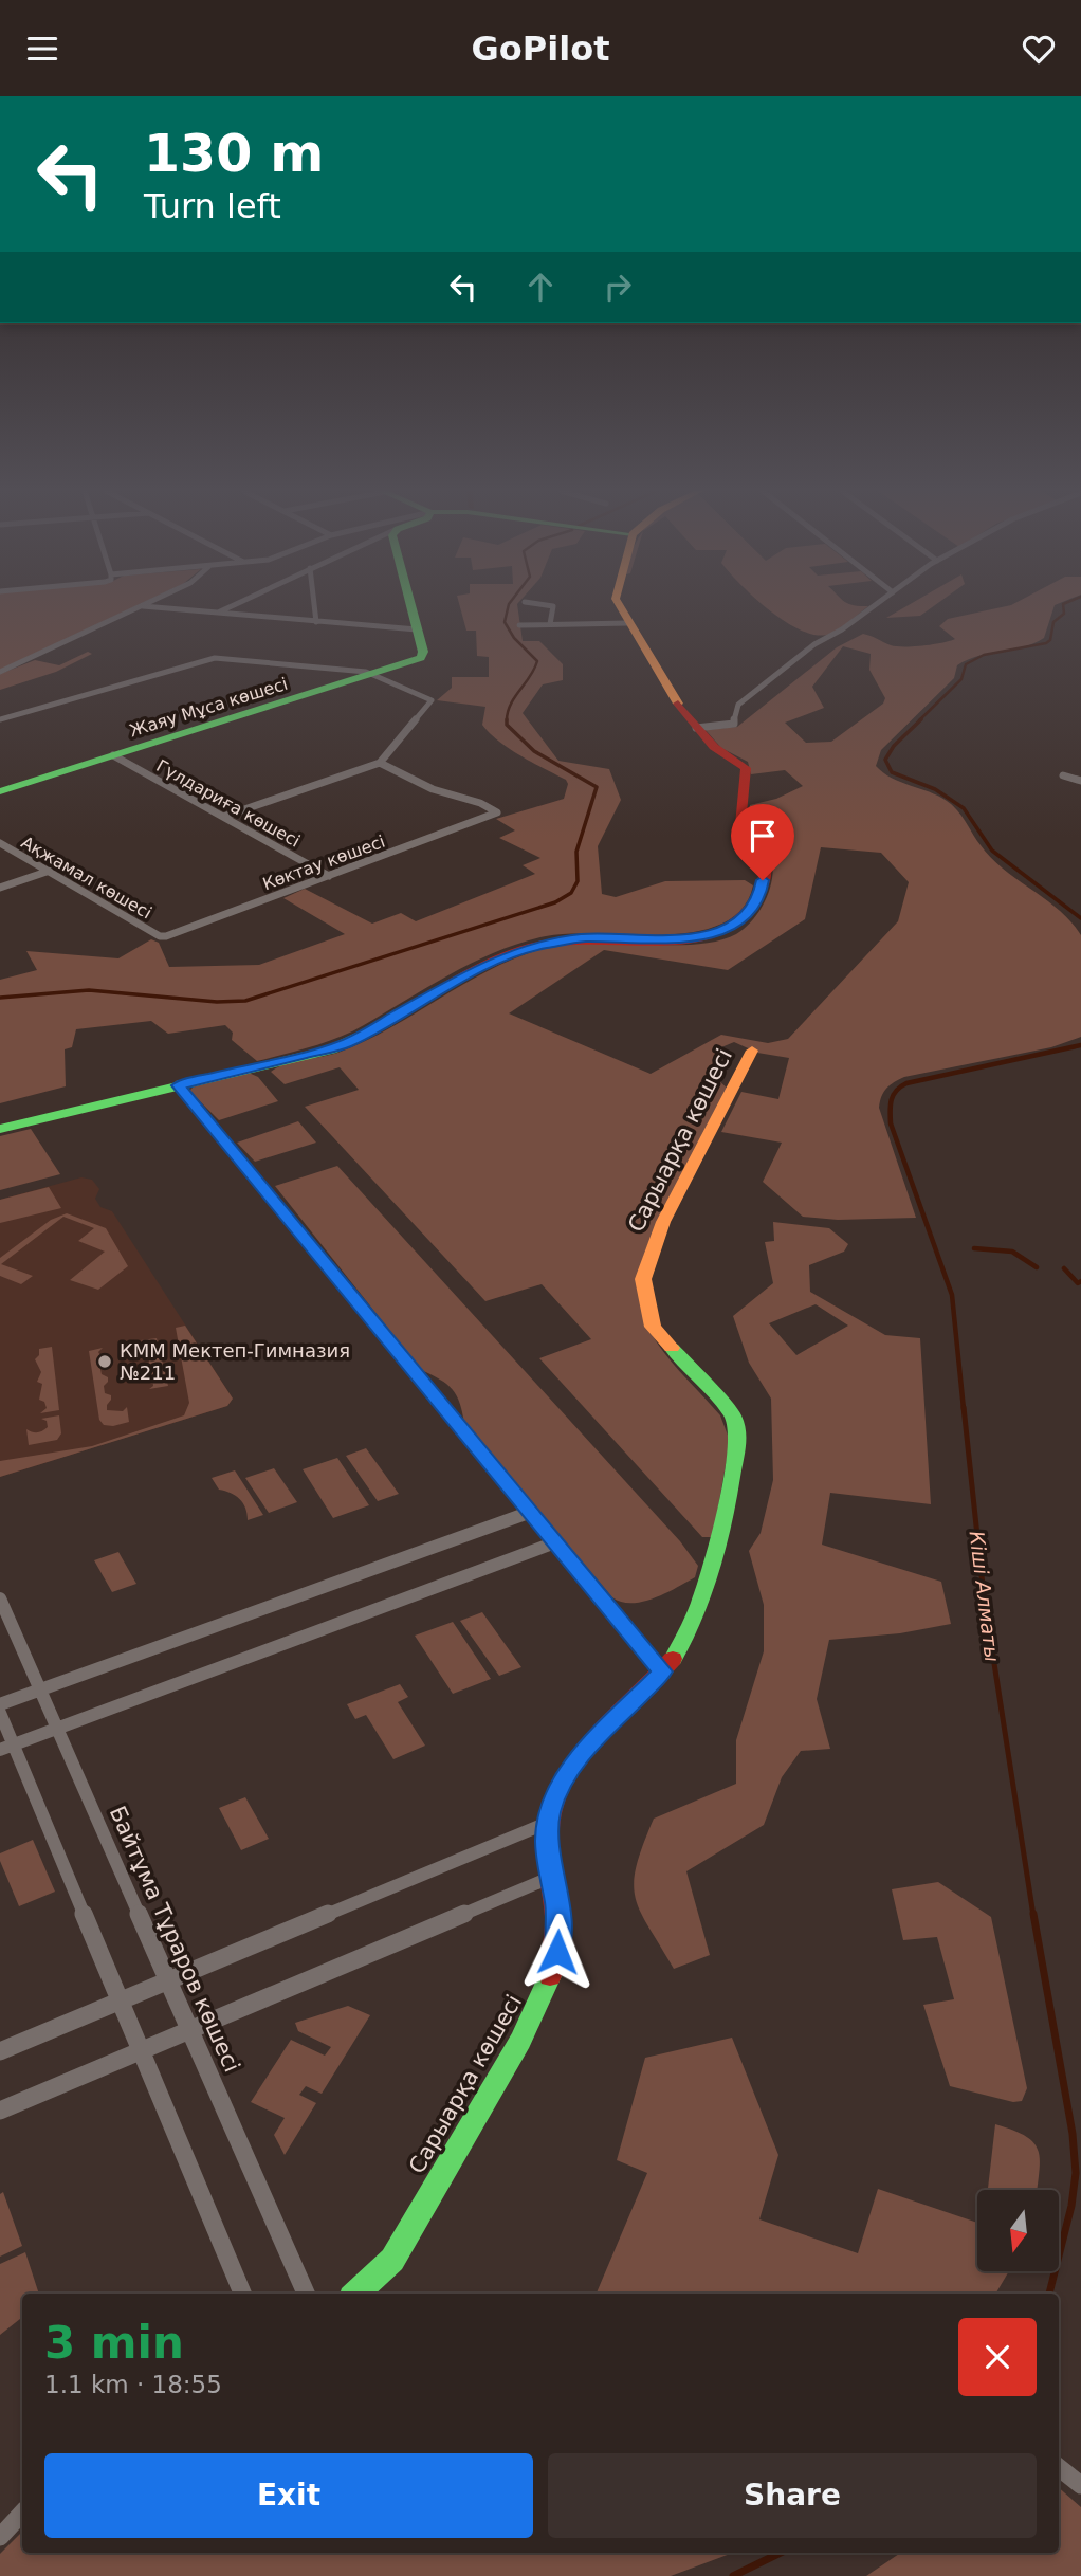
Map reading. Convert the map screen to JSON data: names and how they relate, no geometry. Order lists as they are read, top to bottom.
{
  "streets": {
    "street": [
      "Жаяу Мұса көшесі",
      "Гүлдариға көшесі",
      "Көктау көшесі",
      "Ақжамал көшесі",
      "Сарыарқа көшесі",
      "Байтұма Тұраров көшесі"
    ]
  },
  "crossings": [
    ["Жаяу Мұса көшесі", "Гүлдариға көшесі"],
    ["Гүлдариға көшесі", "Көктау көшесі"],
    ["Көктау көшесі", "Ақжамал көшесі"]
  ],
  "water": ["Кіші Алматы"],
  "places": ["КММ Мектеп-Гимназия №211"],
  "north": "bottom",
  "page": {
    "header": "GoPilot",
    "turn": ["130 m", "Turn left"],
    "heading": ["3 min", "1.1 km · 18:55"],
    "buttons": ["Exit", "Share"]
  }
}
